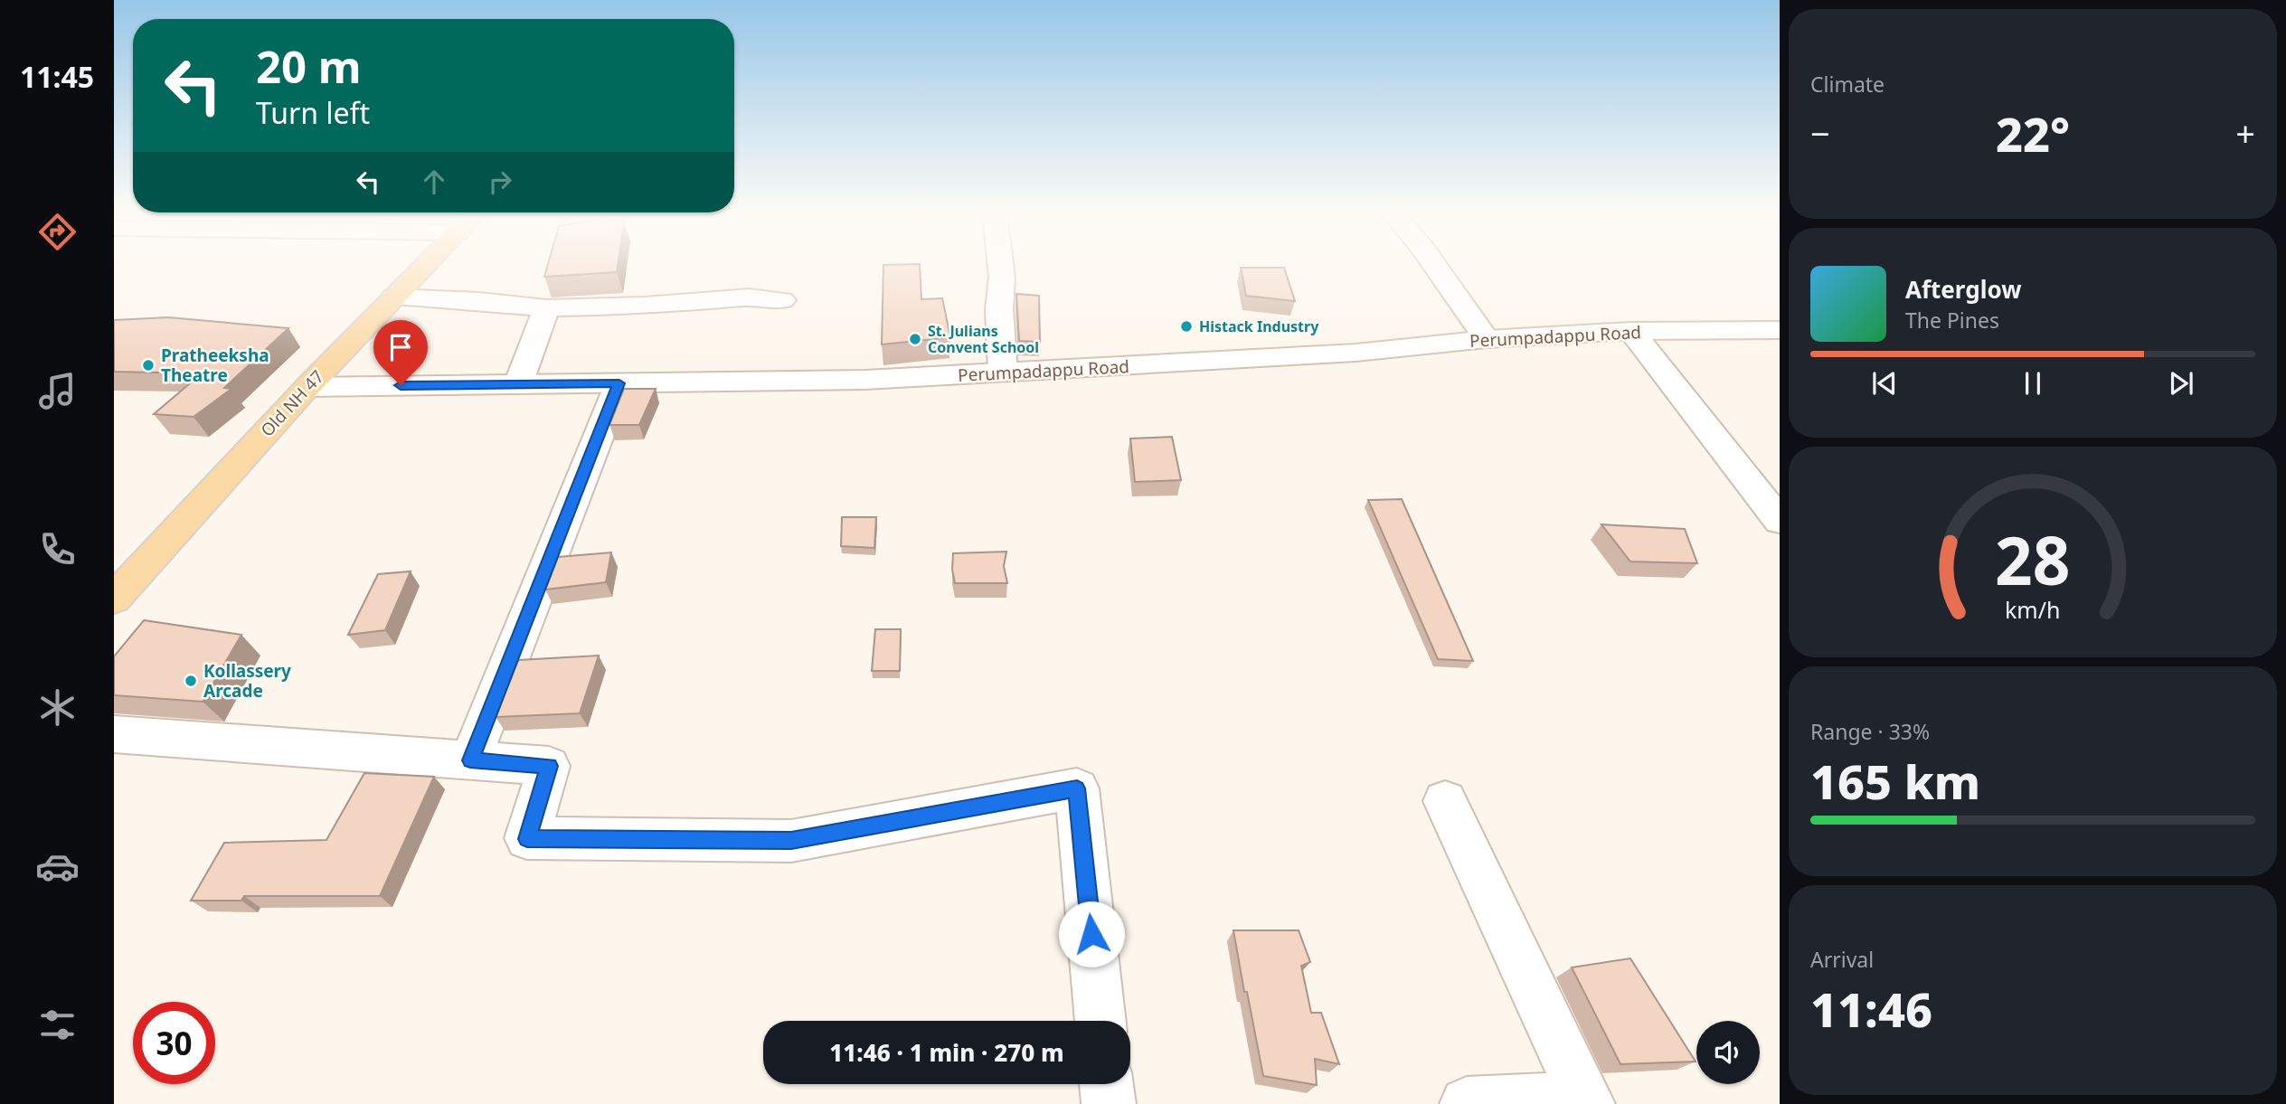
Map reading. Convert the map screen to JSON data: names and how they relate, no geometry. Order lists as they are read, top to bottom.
{
  "streets": {
    "main road": ["Old NH 47"],
    "street": ["Perumpadappu Road"]
  },
  "crossings": [
    ["Perumpadappu Road", "Old NH 47"]
  ],
  "places": [
    "Histack Industry",
    "St. Julians Convent School",
    "Pratheeksha Theatre",
    "Kollassery Arcade"
  ],
  "page": {
    "tabs": "11:45",
    "tile": [
      "Climate",
      ["Range · 33%", "165 km"],
      ["Arrival", "11:46"]
    ],
    "turn": ["20 m", "Turn left"],
    "heat": ["−", "22°", "+"],
    "song": ["Afterglow", "The Pines"],
    "limit": "30",
    "trip": "11:46 · 1 min · 270 m",
    "gauge": ["28", "km/h"]
  }
}
